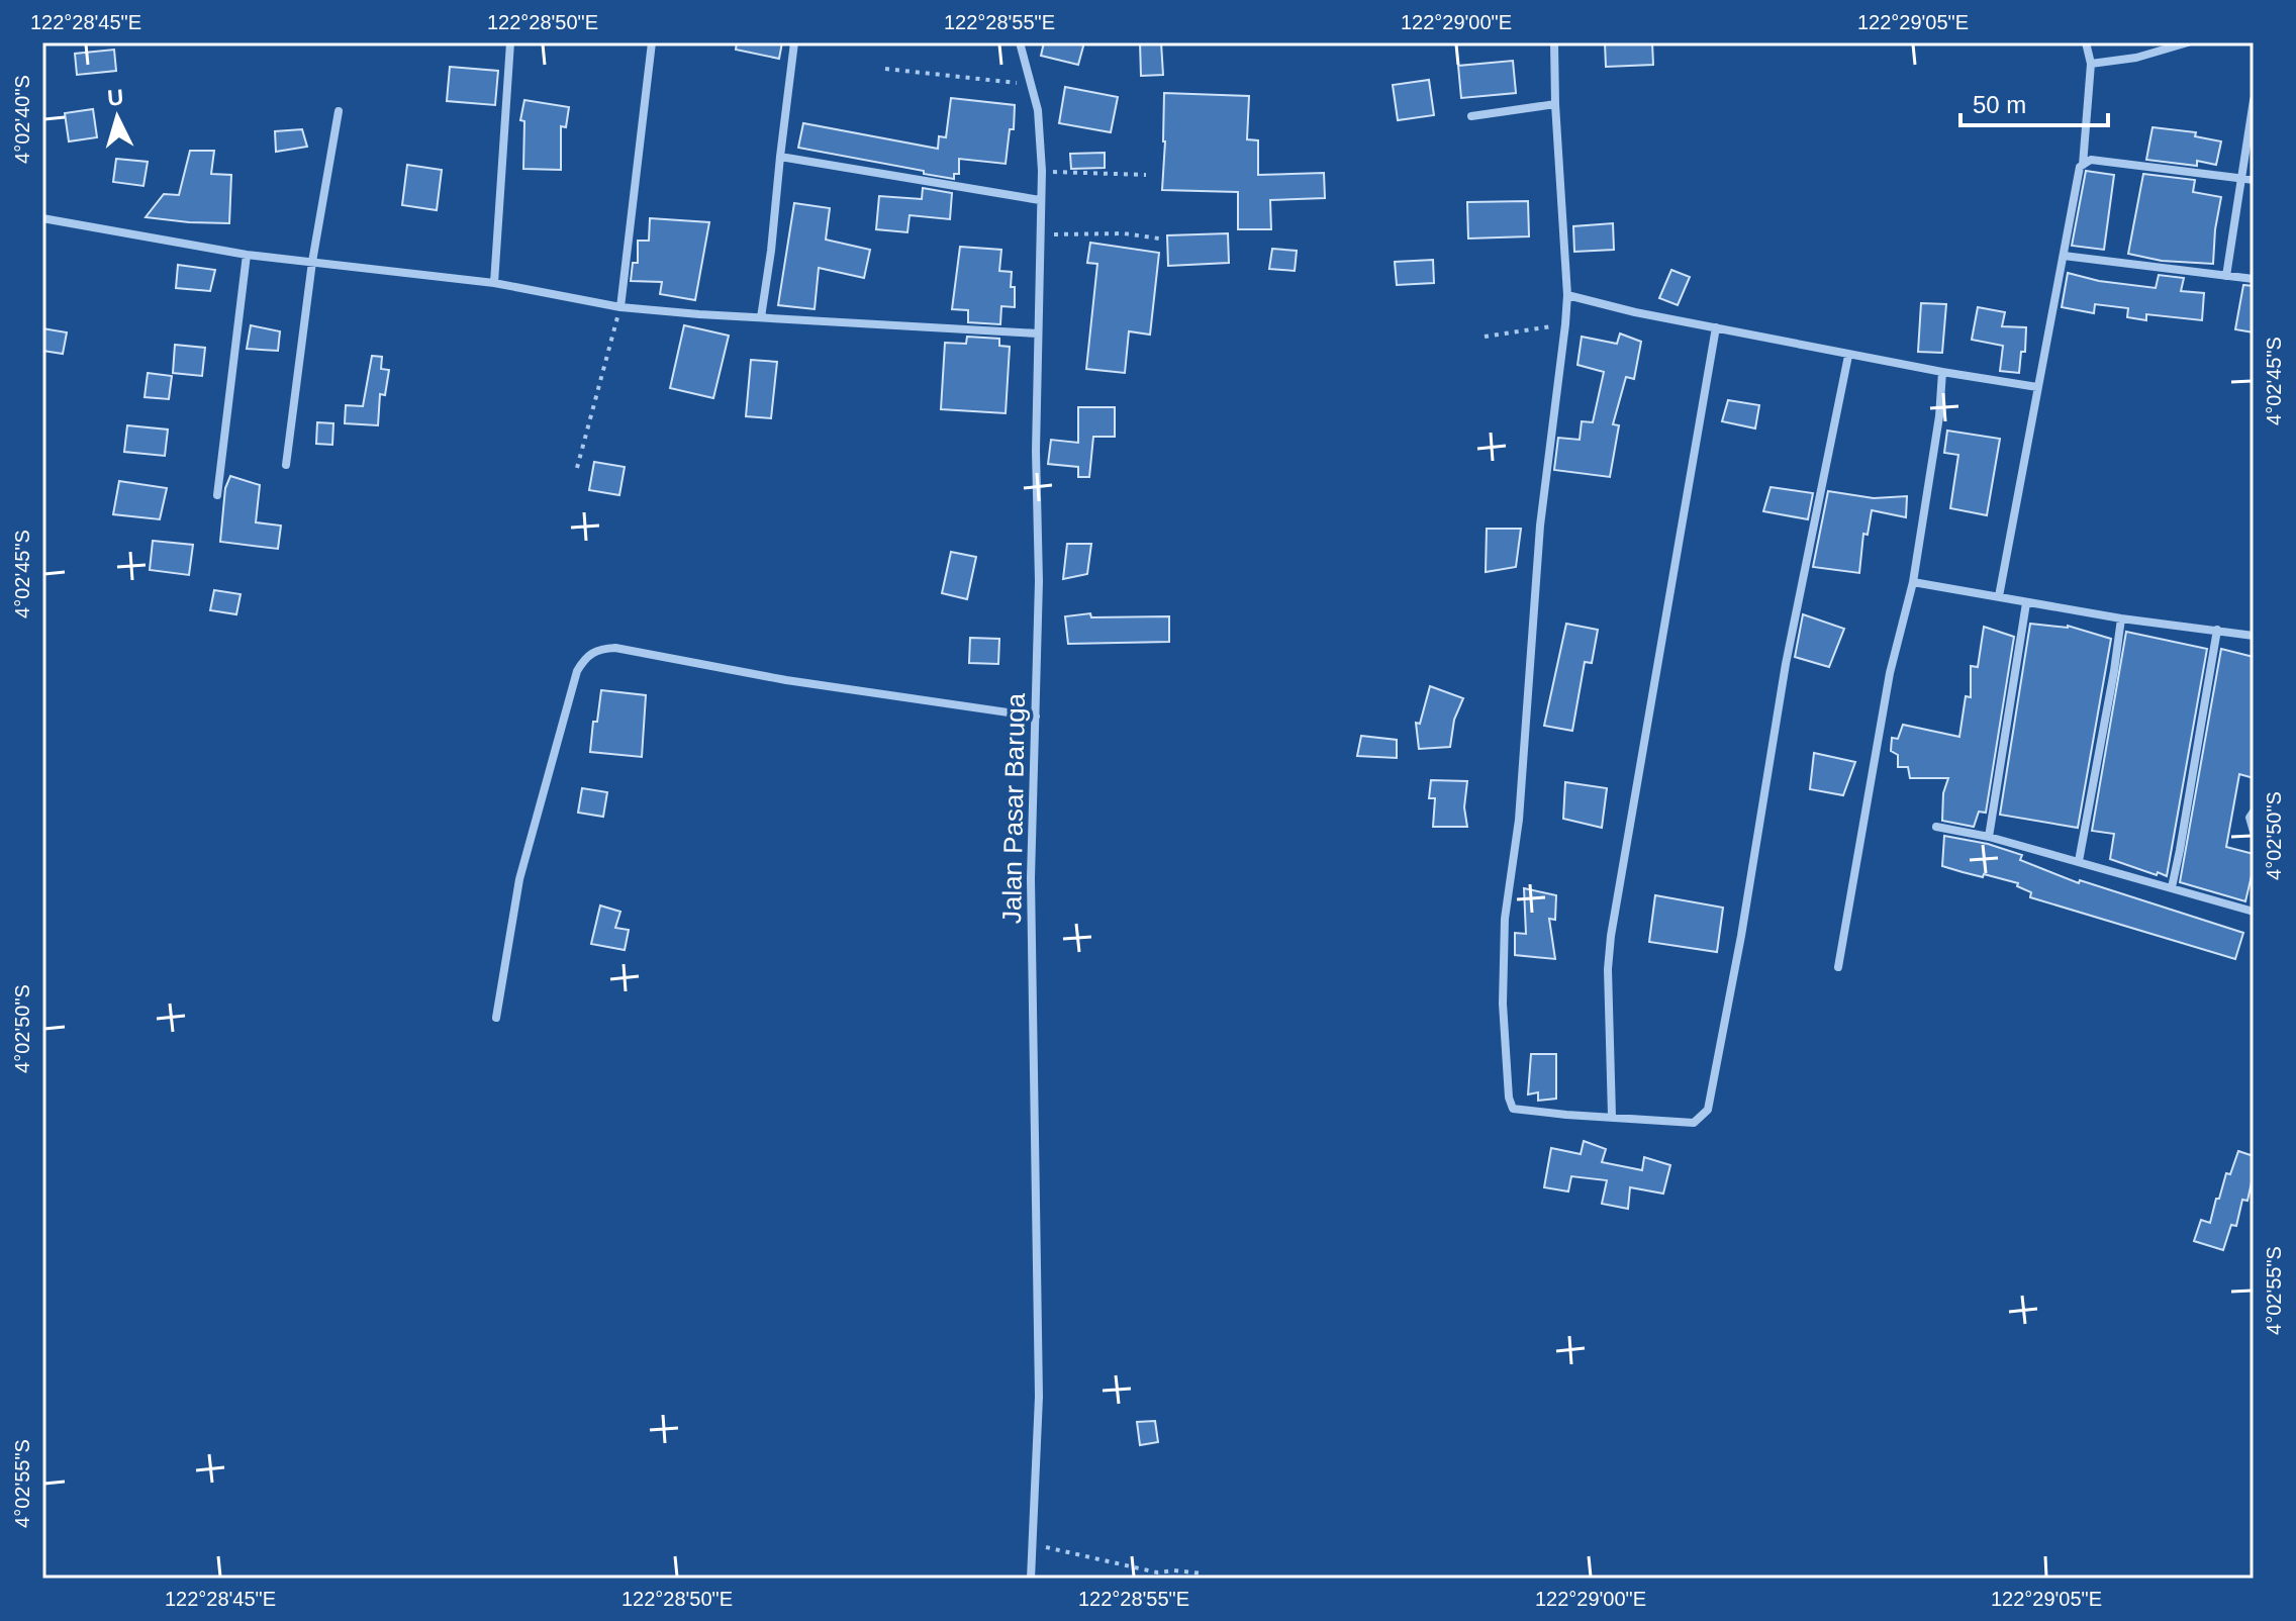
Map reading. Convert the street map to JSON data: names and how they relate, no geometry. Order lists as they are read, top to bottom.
{
  "streets": {
    "street": ["Jalan Pasar Baruga"]
  },
  "scale_bar": "50 m",
  "north": "top",
  "coordinates": [
    "122°28'45\"E",
    "122°28'50\"E",
    "122°28'55\"E",
    "122°29'00\"E",
    "122°29'05\"E",
    "4°02'40\"S",
    "4°02'45\"S",
    "4°02'50\"S",
    "4°02'55\"S"
  ]
}
